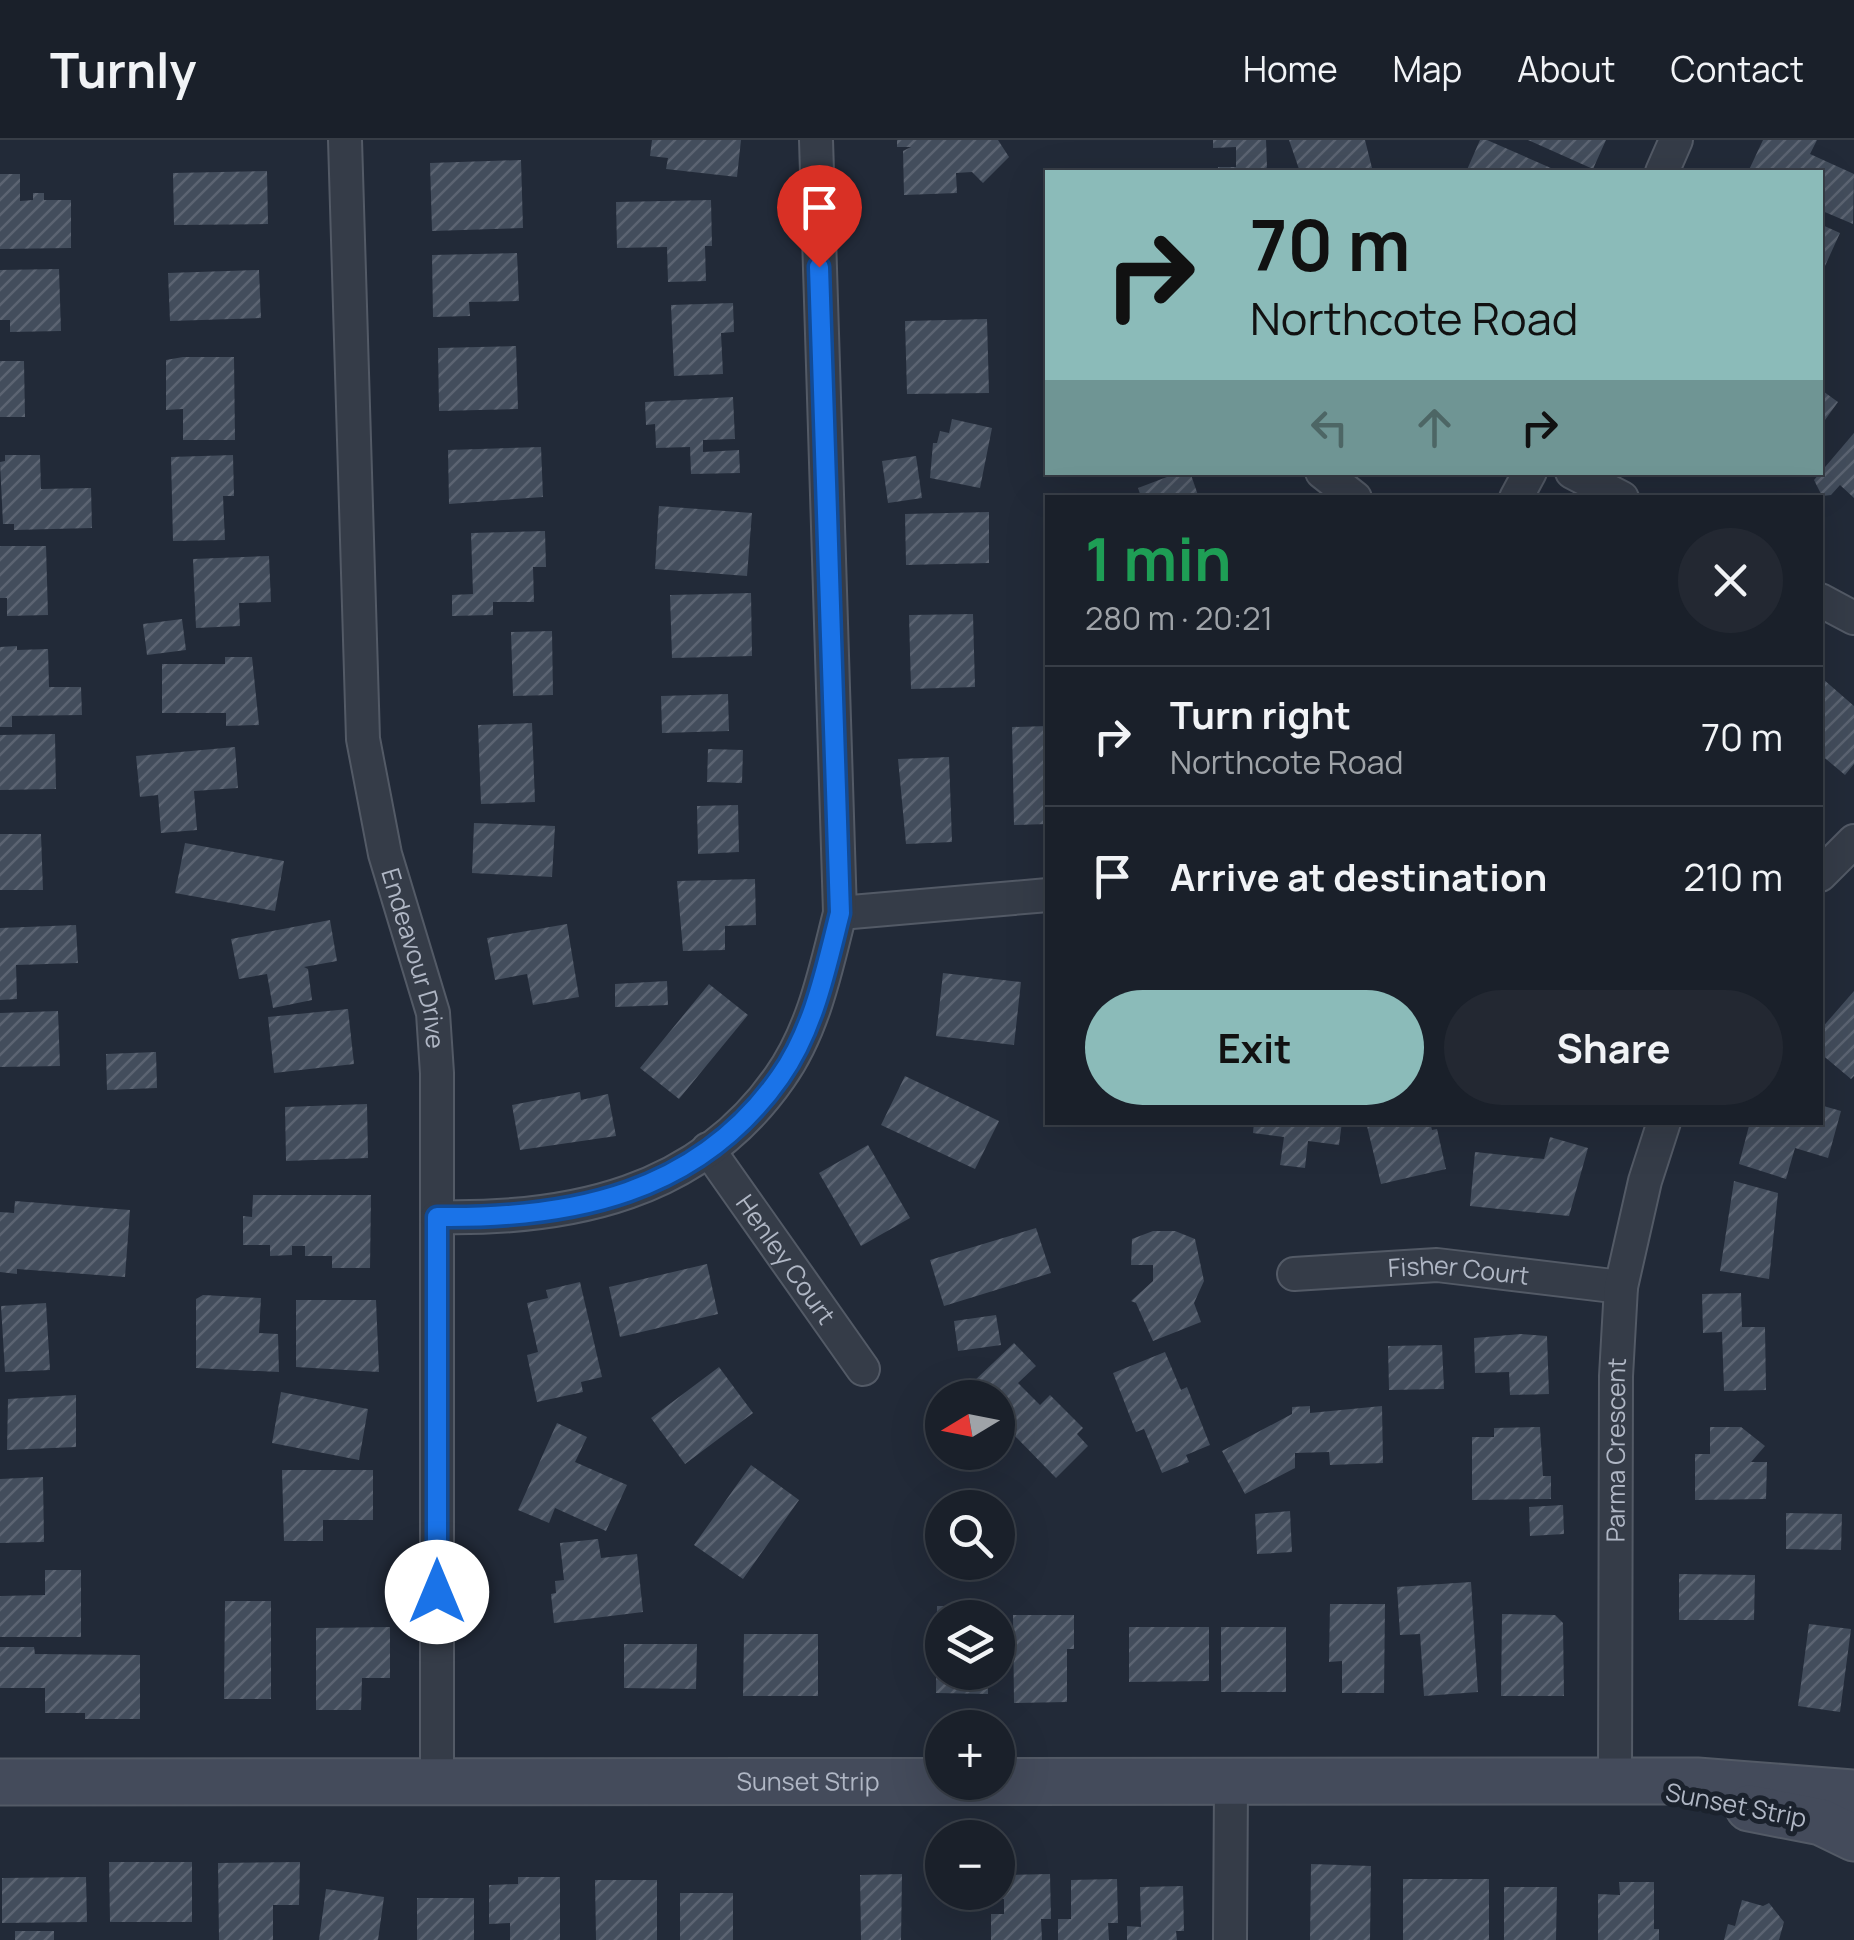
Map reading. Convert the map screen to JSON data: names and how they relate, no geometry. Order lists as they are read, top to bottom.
{
  "streets": {
    "street": [
      "Endeavour Drive",
      "Henley Court",
      "Fisher Court",
      "Parma Crescent",
      "Sunset Strip"
    ]
  },
  "crossings": [
    ["Endeavour Drive", "Sunset Strip"],
    ["Fisher Court", "Parma Crescent"],
    ["Parma Crescent", "Sunset Strip"]
  ],
  "north": "left",
  "page": {
    "header": "Turnly",
    "nav": [
      "Home",
      "Map",
      "About",
      "Contact"
    ],
    "turn": ["70 m", "Northcote Road"],
    "heading": ["1 min", "280 m · 20:21"],
    "list": [
      {
        "name": "Turn right",
        "note": "Northcote Road",
        "value": "70 m"
      },
      {
        "name": "Arrive at destination",
        "value": "210 m"
      }
    ],
    "buttons": ["Exit", "Share"],
    "map_buttons": ["+", "−"]
  }
}
